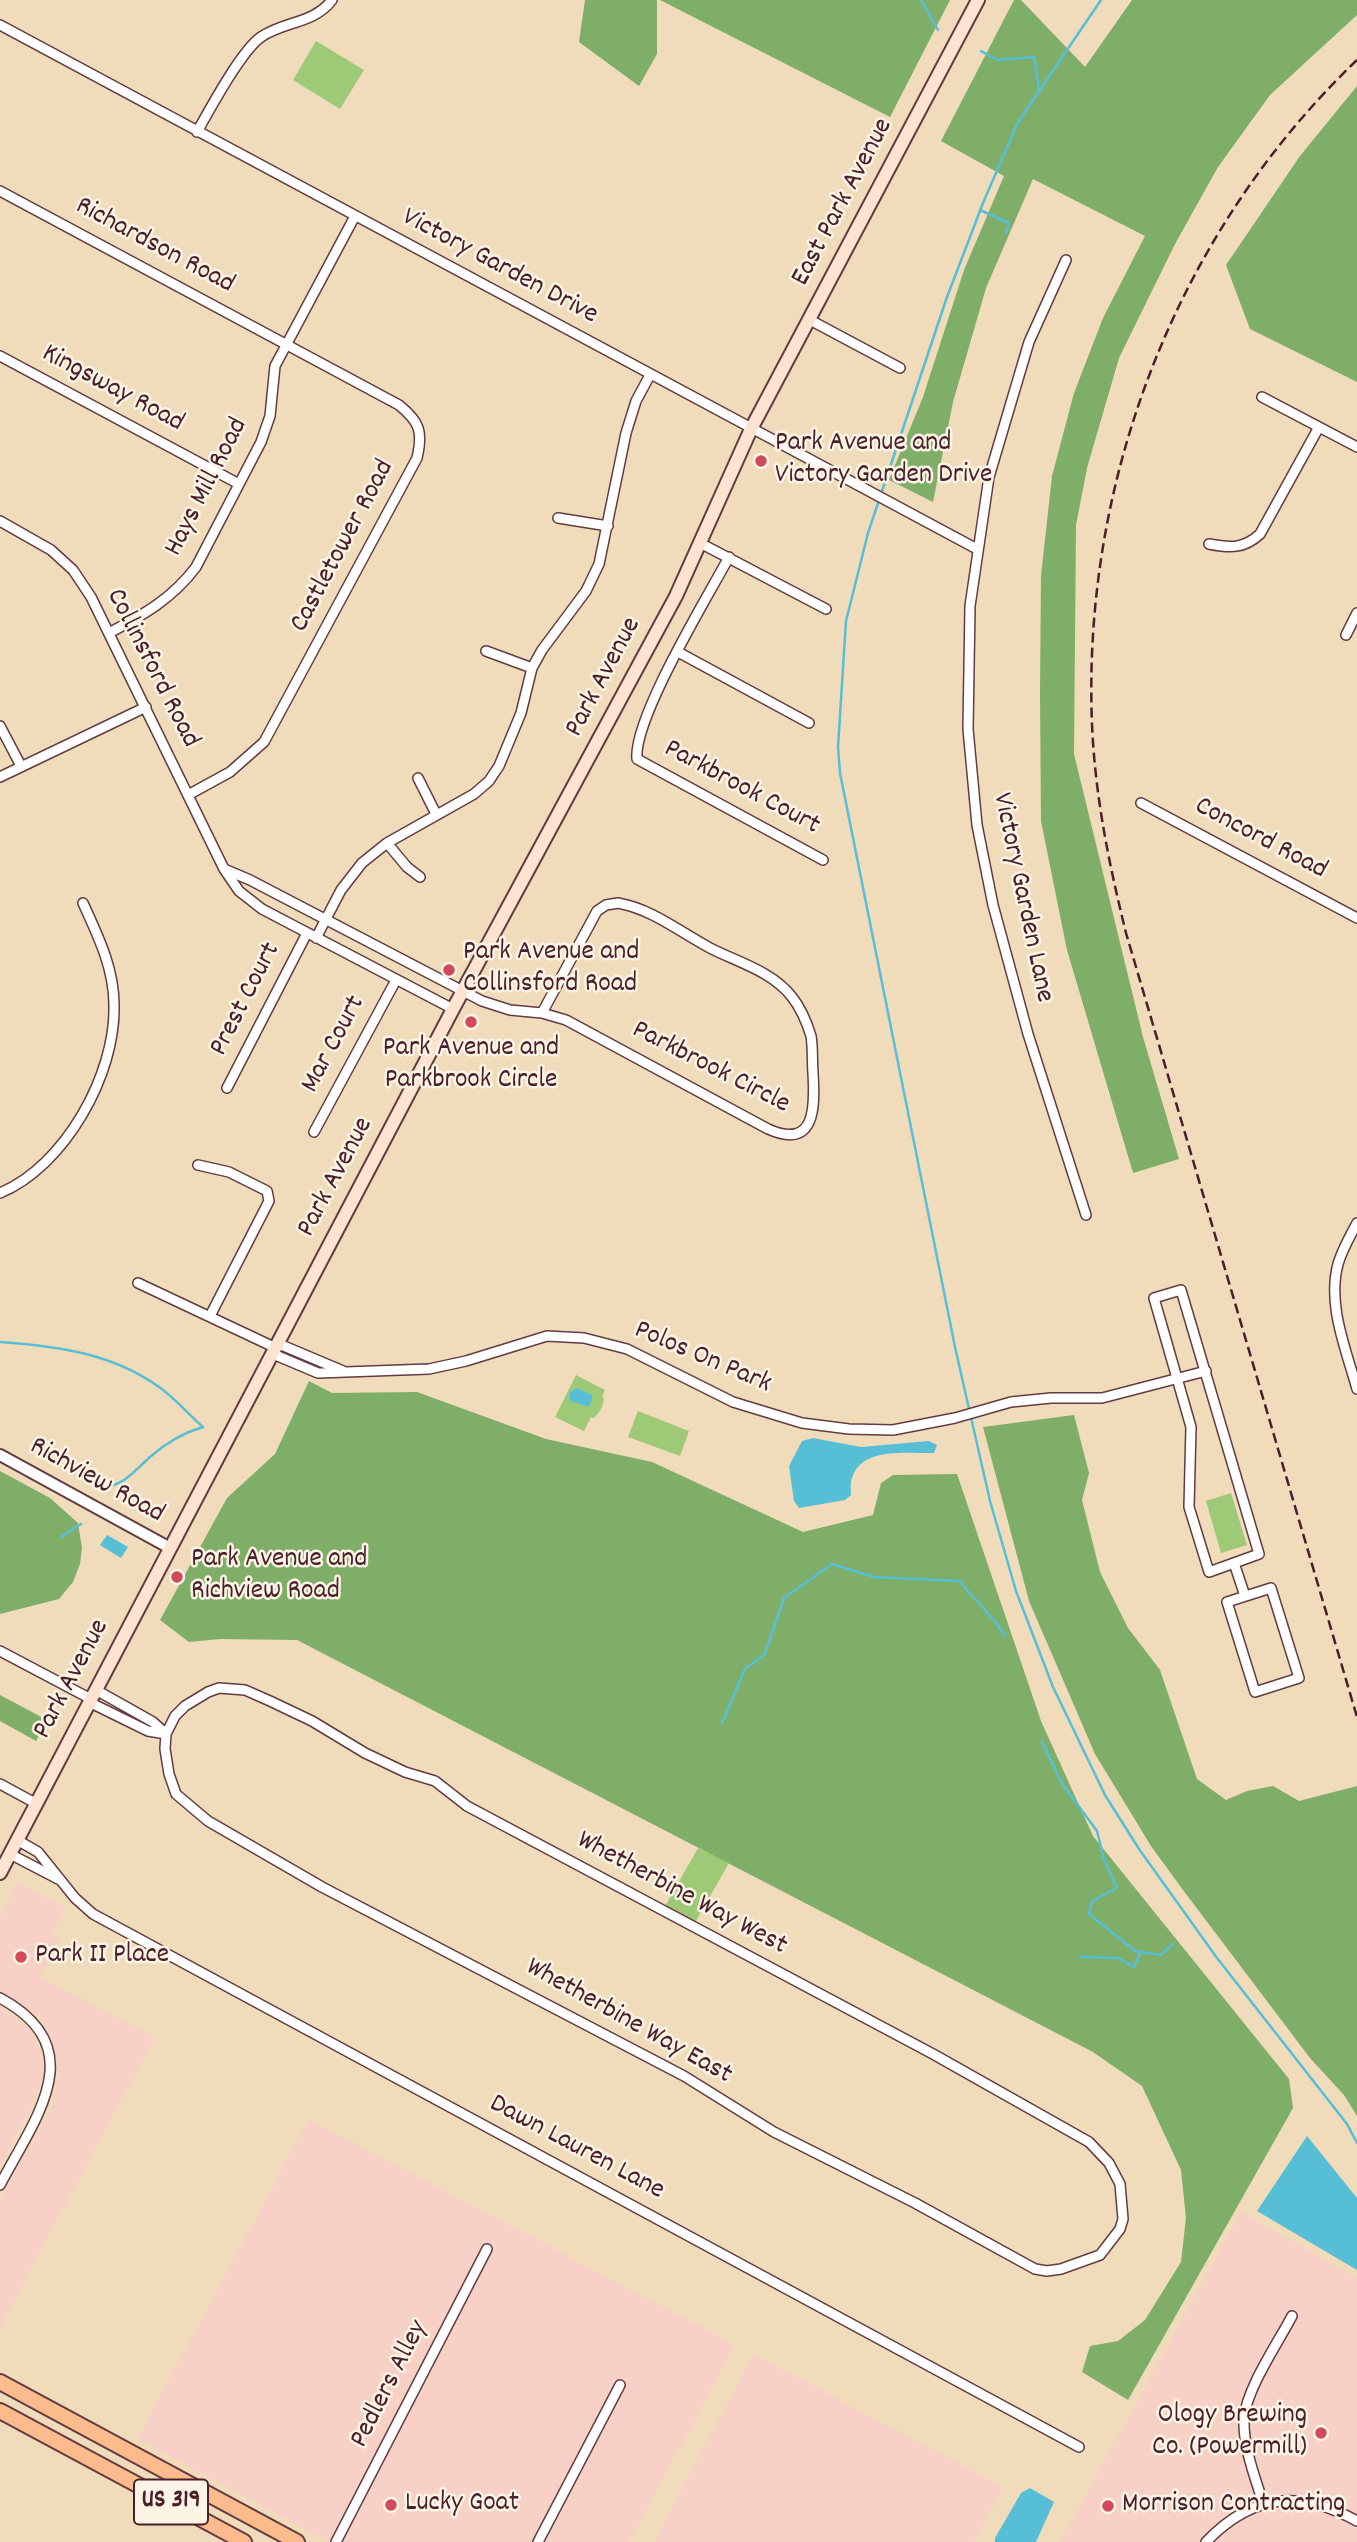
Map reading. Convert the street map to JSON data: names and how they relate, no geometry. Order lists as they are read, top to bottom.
{
  "streets": {
    "main road": ["East Park Avenue", "Park Avenue", "US 319"],
    "street": [
      "Richardson Road",
      "Victory Garden Drive",
      "Kingsway Road",
      "Hays Mill Road",
      "Castletower Road",
      "Collinsford Road",
      "Parkbrook Court",
      "Concord Road",
      "Victory Garden Lane",
      "Prest Court",
      "Mar Court",
      "Parkbrook Circle",
      "Polos On Park",
      "Richview Road",
      "Whetherbine Way West",
      "Whetherbine Way East",
      "Dawn Lauren Lane",
      "Pedlers Alley"
    ]
  },
  "crossings": [
    ["East Park Avenue", "Victory Garden Drive"],
    ["East Park Avenue", "Park Avenue"],
    ["Richardson Road", "Hays Mill Road"],
    ["Richardson Road", "Castletower Road"],
    ["Victory Garden Drive", "Hays Mill Road"],
    ["Victory Garden Drive", "Park Avenue"],
    ["Victory Garden Drive", "Victory Garden Lane"],
    ["Kingsway Road", "Hays Mill Road"],
    ["Hays Mill Road", "Castletower Road"],
    ["Hays Mill Road", "Collinsford Road"],
    ["Castletower Road", "Collinsford Road"],
    ["Collinsford Road", "Park Avenue"],
    ["Collinsford Road", "Prest Court"],
    ["Collinsford Road", "Mar Court"],
    ["Park Avenue", "Parkbrook Circle"],
    ["Park Avenue", "Polos On Park"],
    ["Park Avenue", "Richview Road"],
    ["Park Avenue", "Dawn Lauren Lane"],
    ["Whetherbine Way West", "Whetherbine Way East"]
  ],
  "places": [
    "Park Avenue and Victory Garden Drive",
    "Park Avenue and Collinsford Road",
    "Park Avenue and Parkbrook Circle",
    "Park Avenue and Richview Road",
    "Park II Place",
    "Ology Brewing Co. (Powermill)",
    "Lucky Goat",
    "Morrison Contracting"
  ]
}
